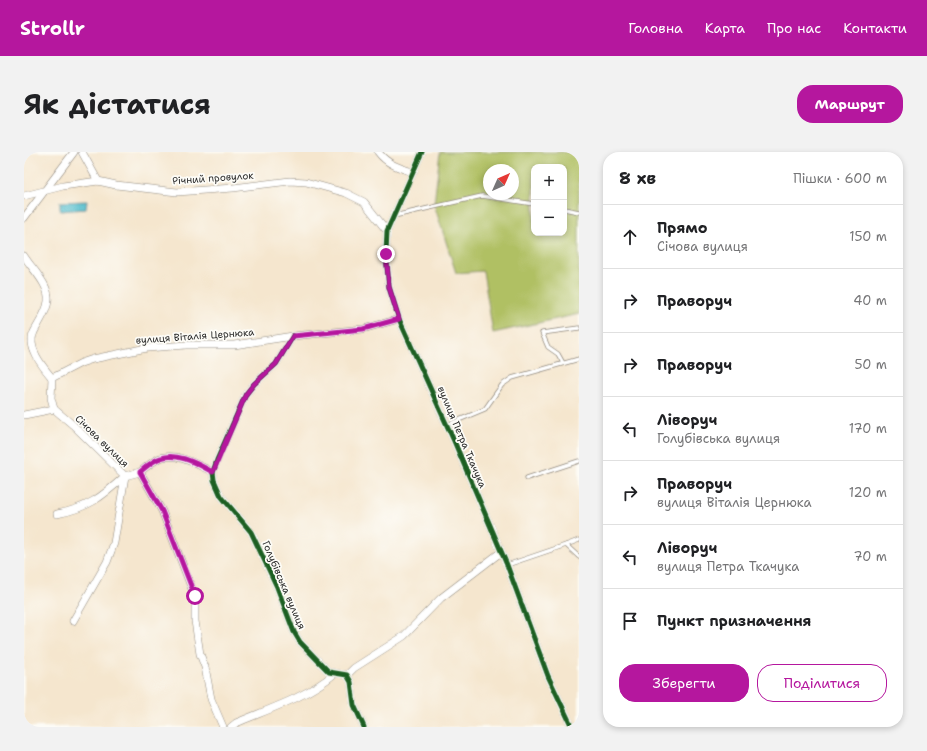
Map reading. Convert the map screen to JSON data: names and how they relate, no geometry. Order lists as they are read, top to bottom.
{
  "streets": {
    "street": [
      "Річний провулок",
      "вулиця Віталія Цернюка",
      "вулиця Петра Ткачука",
      "Січова вулиця",
      "Голубівська вулиця"
    ]
  },
  "crossings": [
    ["Річний провулок", "вулиця Петра Ткачука"],
    ["вулиця Віталія Цернюка", "вулиця Петра Ткачука"]
  ],
  "north": "top right",
  "page": {
    "header": "Strollr",
    "nav": [
      "Головна",
      "Карта",
      "Про нас",
      "Контакти"
    ],
    "title": "Як дістатися",
    "buttons": [
      "Маршрут",
      ["Зберегти", "Поділитися"]
    ],
    "heading": ["8 хв", "Пішки · 600 m"],
    "map_buttons": ["+", "−"],
    "list": [
      ["Прямо", "Січова вулиця", "150 m"],
      ["Праворуч", "40 m"],
      ["Праворуч", "50 m"],
      ["Ліворуч", "Голубівська вулиця", "170 m"],
      ["Праворуч", "вулиця Віталія Цернюка", "120 m"],
      ["Ліворуч", "вулиця Петра Ткачука", "70 m"],
      "Пункт призначення"
    ]
  }
}
